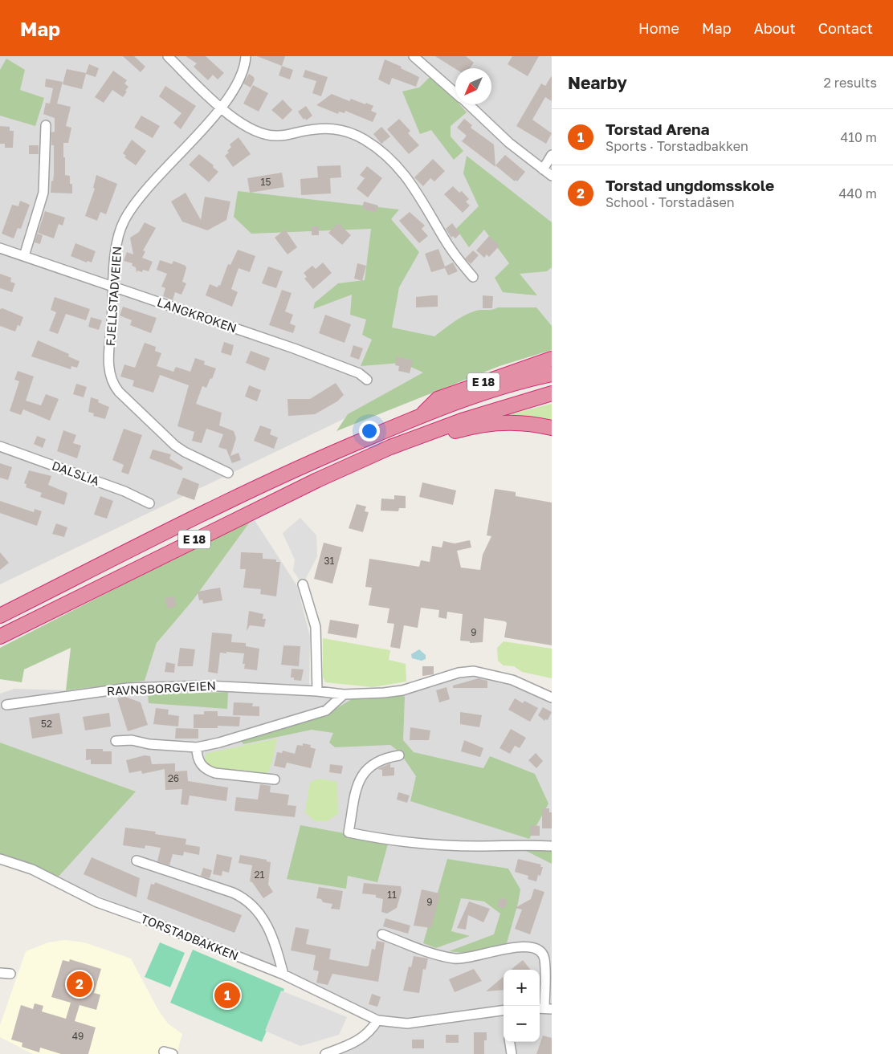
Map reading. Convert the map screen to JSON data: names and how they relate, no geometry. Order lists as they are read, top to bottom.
{
  "streets": {
    "highway": ["E 18"],
    "street": [
      "FJELLSTADVEIEN",
      "LANGKROKEN",
      "DALSLIA",
      "RAVNSBORGVEIEN",
      "TORSTADBAKKEN"
    ]
  },
  "crossings": [
    ["FJELLSTADVEIEN", "LANGKROKEN"]
  ],
  "house_numbers": [
    "15",
    "31",
    "9",
    "52",
    "26",
    "21",
    "11",
    "9",
    "49"
  ],
  "north": "bottom left",
  "page": {
    "header": "Map",
    "nav": [
      "Home",
      "Map",
      "About",
      "Contact"
    ],
    "heading": ["Nearby", "2 results"],
    "list": [
      {
        "mark": "1",
        "name": "Torstad Arena",
        "note": "Sports · Torstadbakken",
        "value": "410 m"
      },
      {
        "mark": "2",
        "name": "Torstad ungdomsskole",
        "note": "School · Torstadåsen",
        "value": "440 m"
      }
    ],
    "map_buttons": ["+", "−"],
    "pins": ["2", "1"]
  }
}
